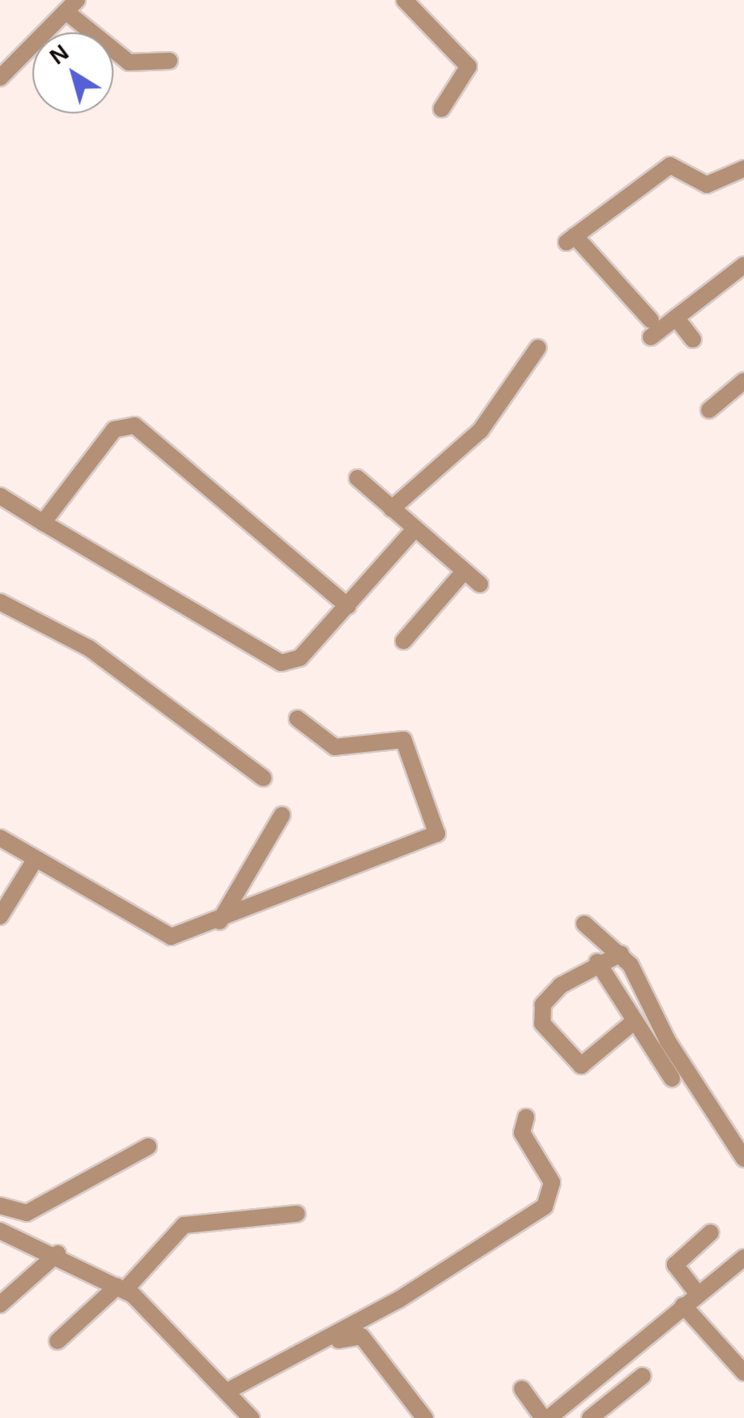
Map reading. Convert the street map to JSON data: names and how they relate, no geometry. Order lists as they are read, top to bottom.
{
  "north": "top left"
}
